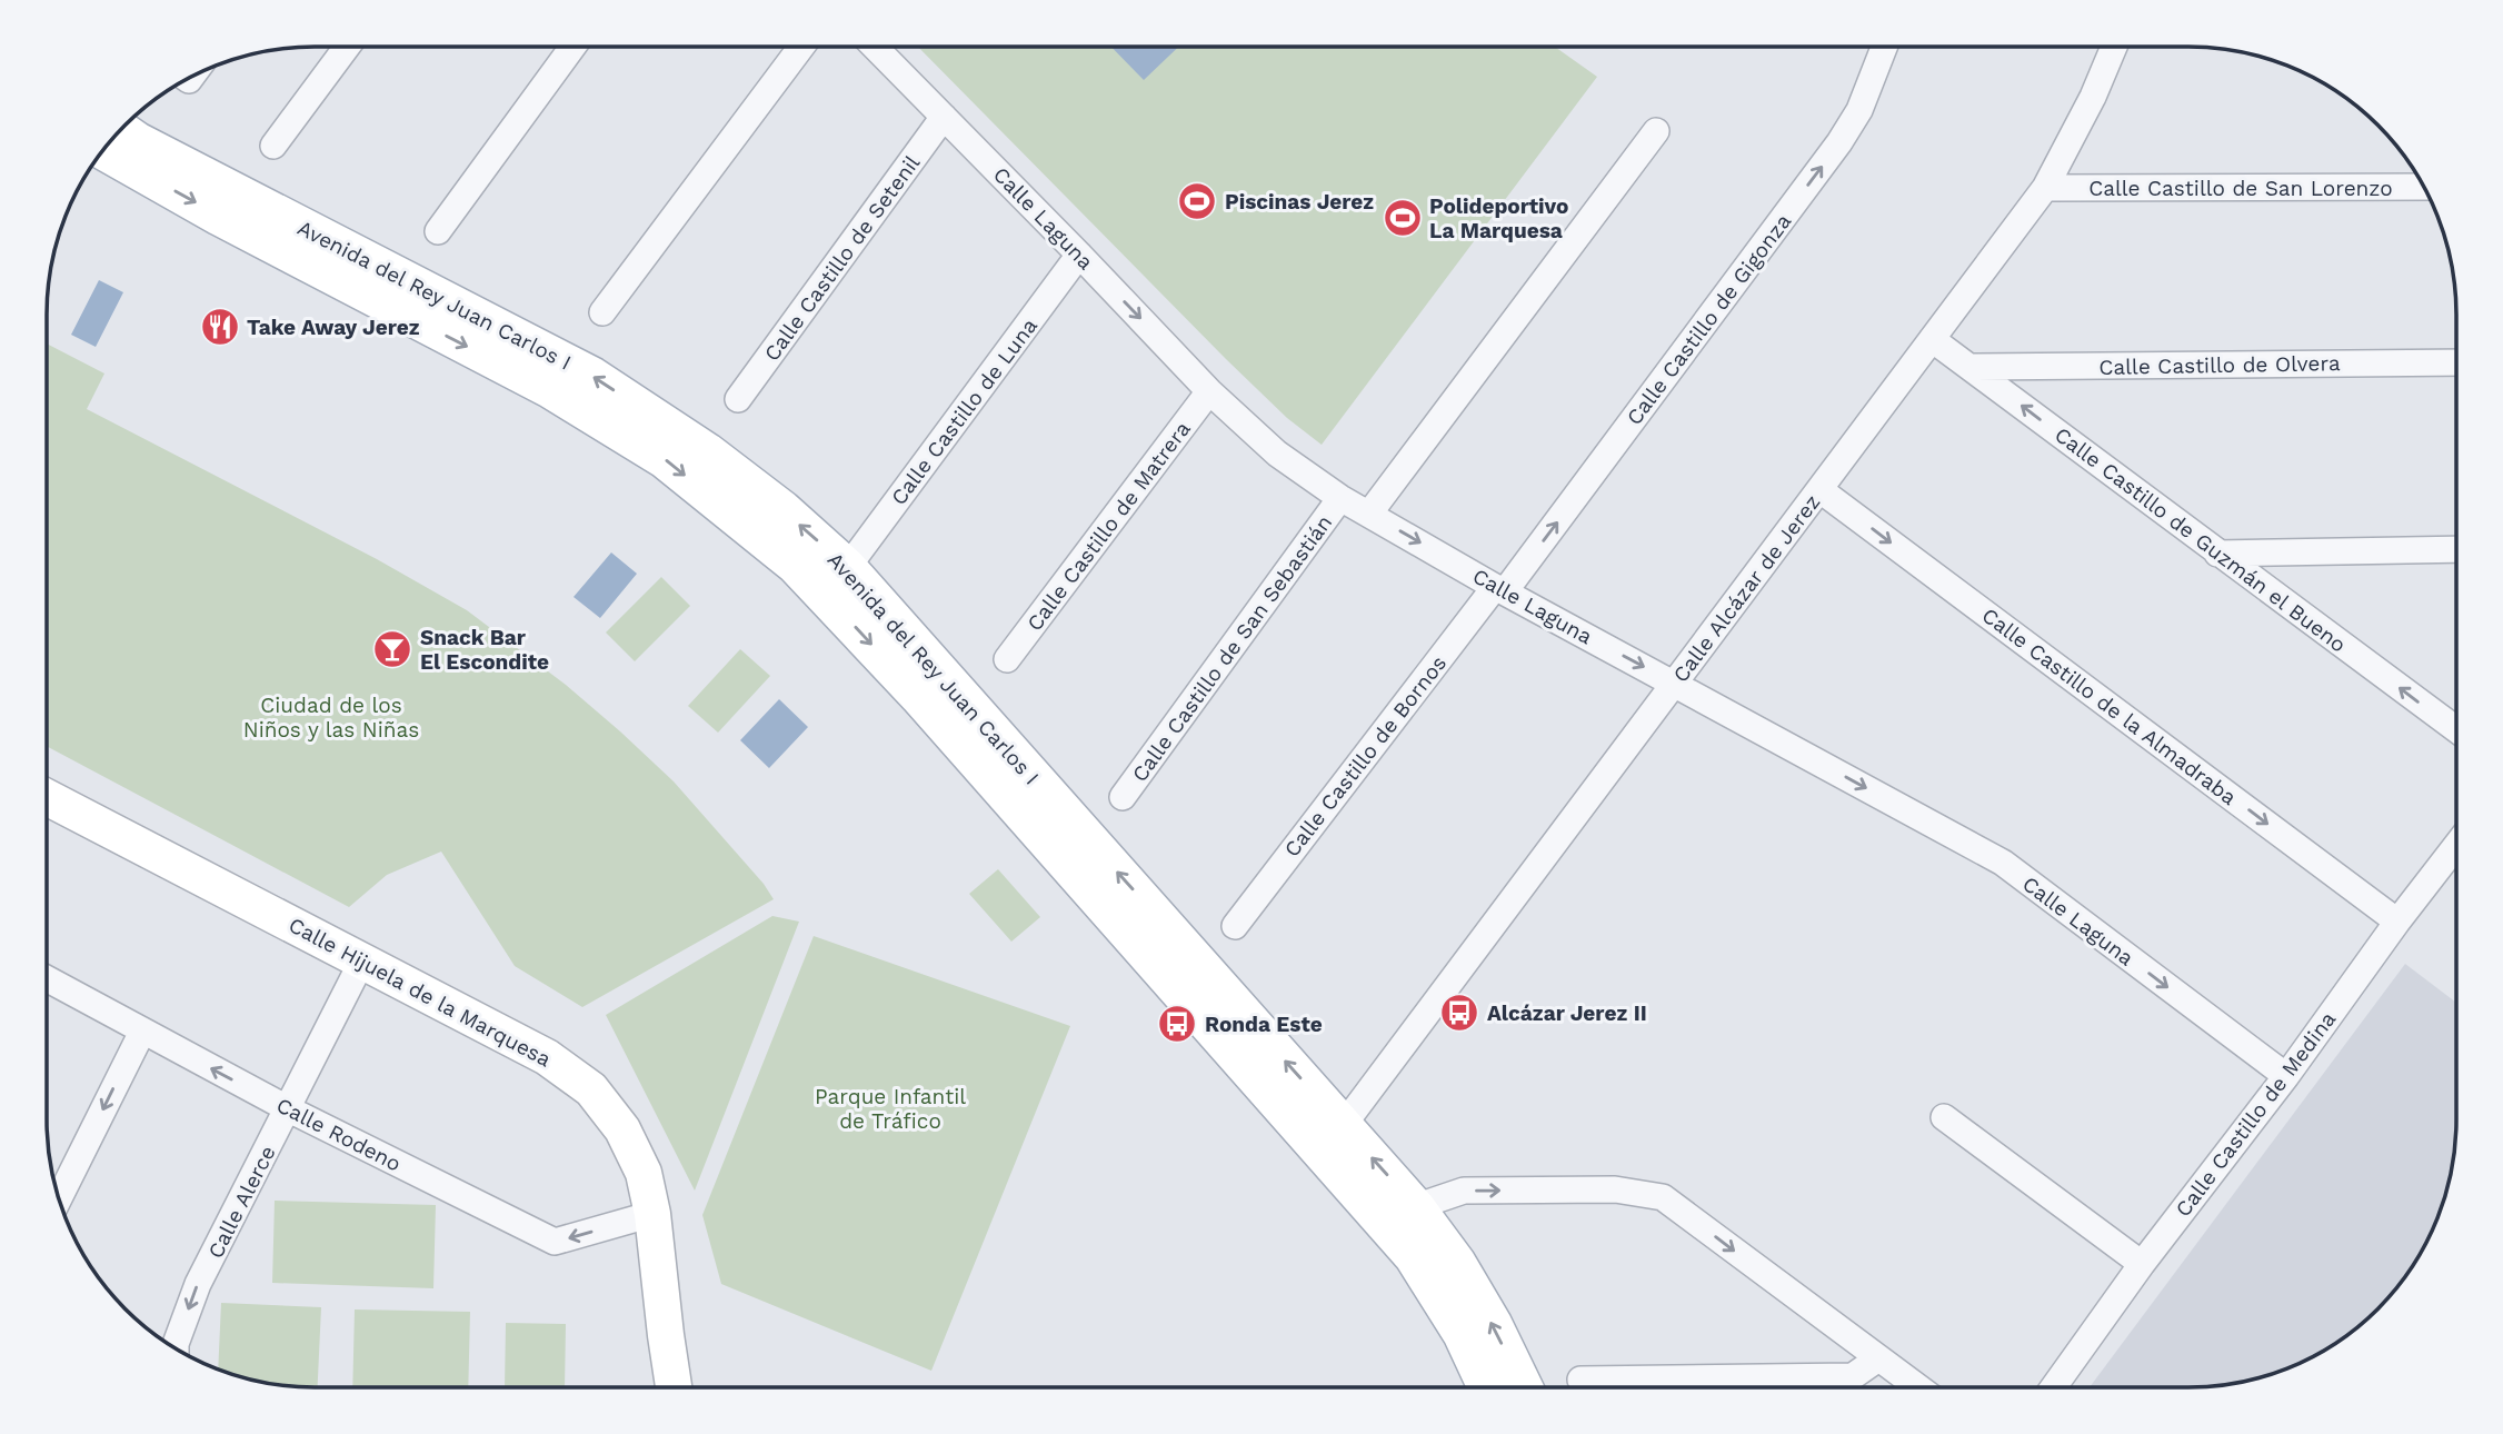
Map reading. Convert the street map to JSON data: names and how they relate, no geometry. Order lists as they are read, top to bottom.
{
  "streets": {
    "main road": ["Avenida del Rey Juan Carlos I"],
    "street": [
      "Calle Castillo de San Lorenzo",
      "Calle Laguna",
      "Calle Castillo de Setenil",
      "Calle Castillo de Gigonza",
      "Calle Castillo de Olvera",
      "Calle Castillo de Luna",
      "Calle Castillo de Matrera",
      "Calle Castillo de Guzmán el Bueno",
      "Calle Alcázar de Jerez",
      "Calle Castillo de San Sebastián",
      "Calle Castillo de la Almadraba",
      "Calle Castillo de Bornos",
      "Calle Hijuela de la Marquesa",
      "Calle Castillo de Medina",
      "Calle Rodeno",
      "Calle Alerce"
    ]
  },
  "crossings": [
    ["Calle Castillo de San Lorenzo", "Calle Alcázar de Jerez"],
    ["Calle Laguna", "Calle Castillo de Setenil"],
    ["Calle Laguna", "Calle Castillo de Gigonza"],
    ["Calle Laguna", "Calle Castillo de Luna"],
    ["Calle Laguna", "Calle Castillo de Matrera"],
    ["Calle Laguna", "Calle Alcázar de Jerez"],
    ["Calle Laguna", "Calle Castillo de San Sebastián"],
    ["Calle Laguna", "Calle Castillo de Bornos"],
    ["Calle Laguna", "Calle Castillo de Medina"],
    ["Avenida del Rey Juan Carlos I", "Calle Castillo de Luna"],
    ["Avenida del Rey Juan Carlos I", "Calle Alcázar de Jerez"],
    ["Calle Castillo de Gigonza", "Calle Castillo de Bornos"],
    ["Calle Castillo de Olvera", "Calle Castillo de Guzmán el Bueno"],
    ["Calle Castillo de Guzmán el Bueno", "Calle Alcázar de Jerez"],
    ["Calle Alcázar de Jerez", "Calle Castillo de la Almadraba"],
    ["Calle Castillo de la Almadraba", "Calle Castillo de Medina"],
    ["Calle Hijuela de la Marquesa", "Calle Rodeno"],
    ["Calle Hijuela de la Marquesa", "Calle Alerce"],
    ["Calle Rodeno", "Calle Alerce"]
  ],
  "one_way": [
    "Calle Laguna",
    "Calle Castillo de Guzmán el Bueno",
    "Calle Castillo de la Almadraba",
    "Calle Rodeno"
  ],
  "parks": ["Ciudad de los Niños y las Niñas", "Parque Infantil de Tráfico"],
  "places": {
    "sports": ["Piscinas Jerez", "Polideportivo La Marquesa"],
    "restaurant": ["Take Away Jerez"],
    "bar": ["Snack Bar El Escondite"],
    "bus stop": ["Alcázar Jerez II", "Ronda Este"]
  }
}
